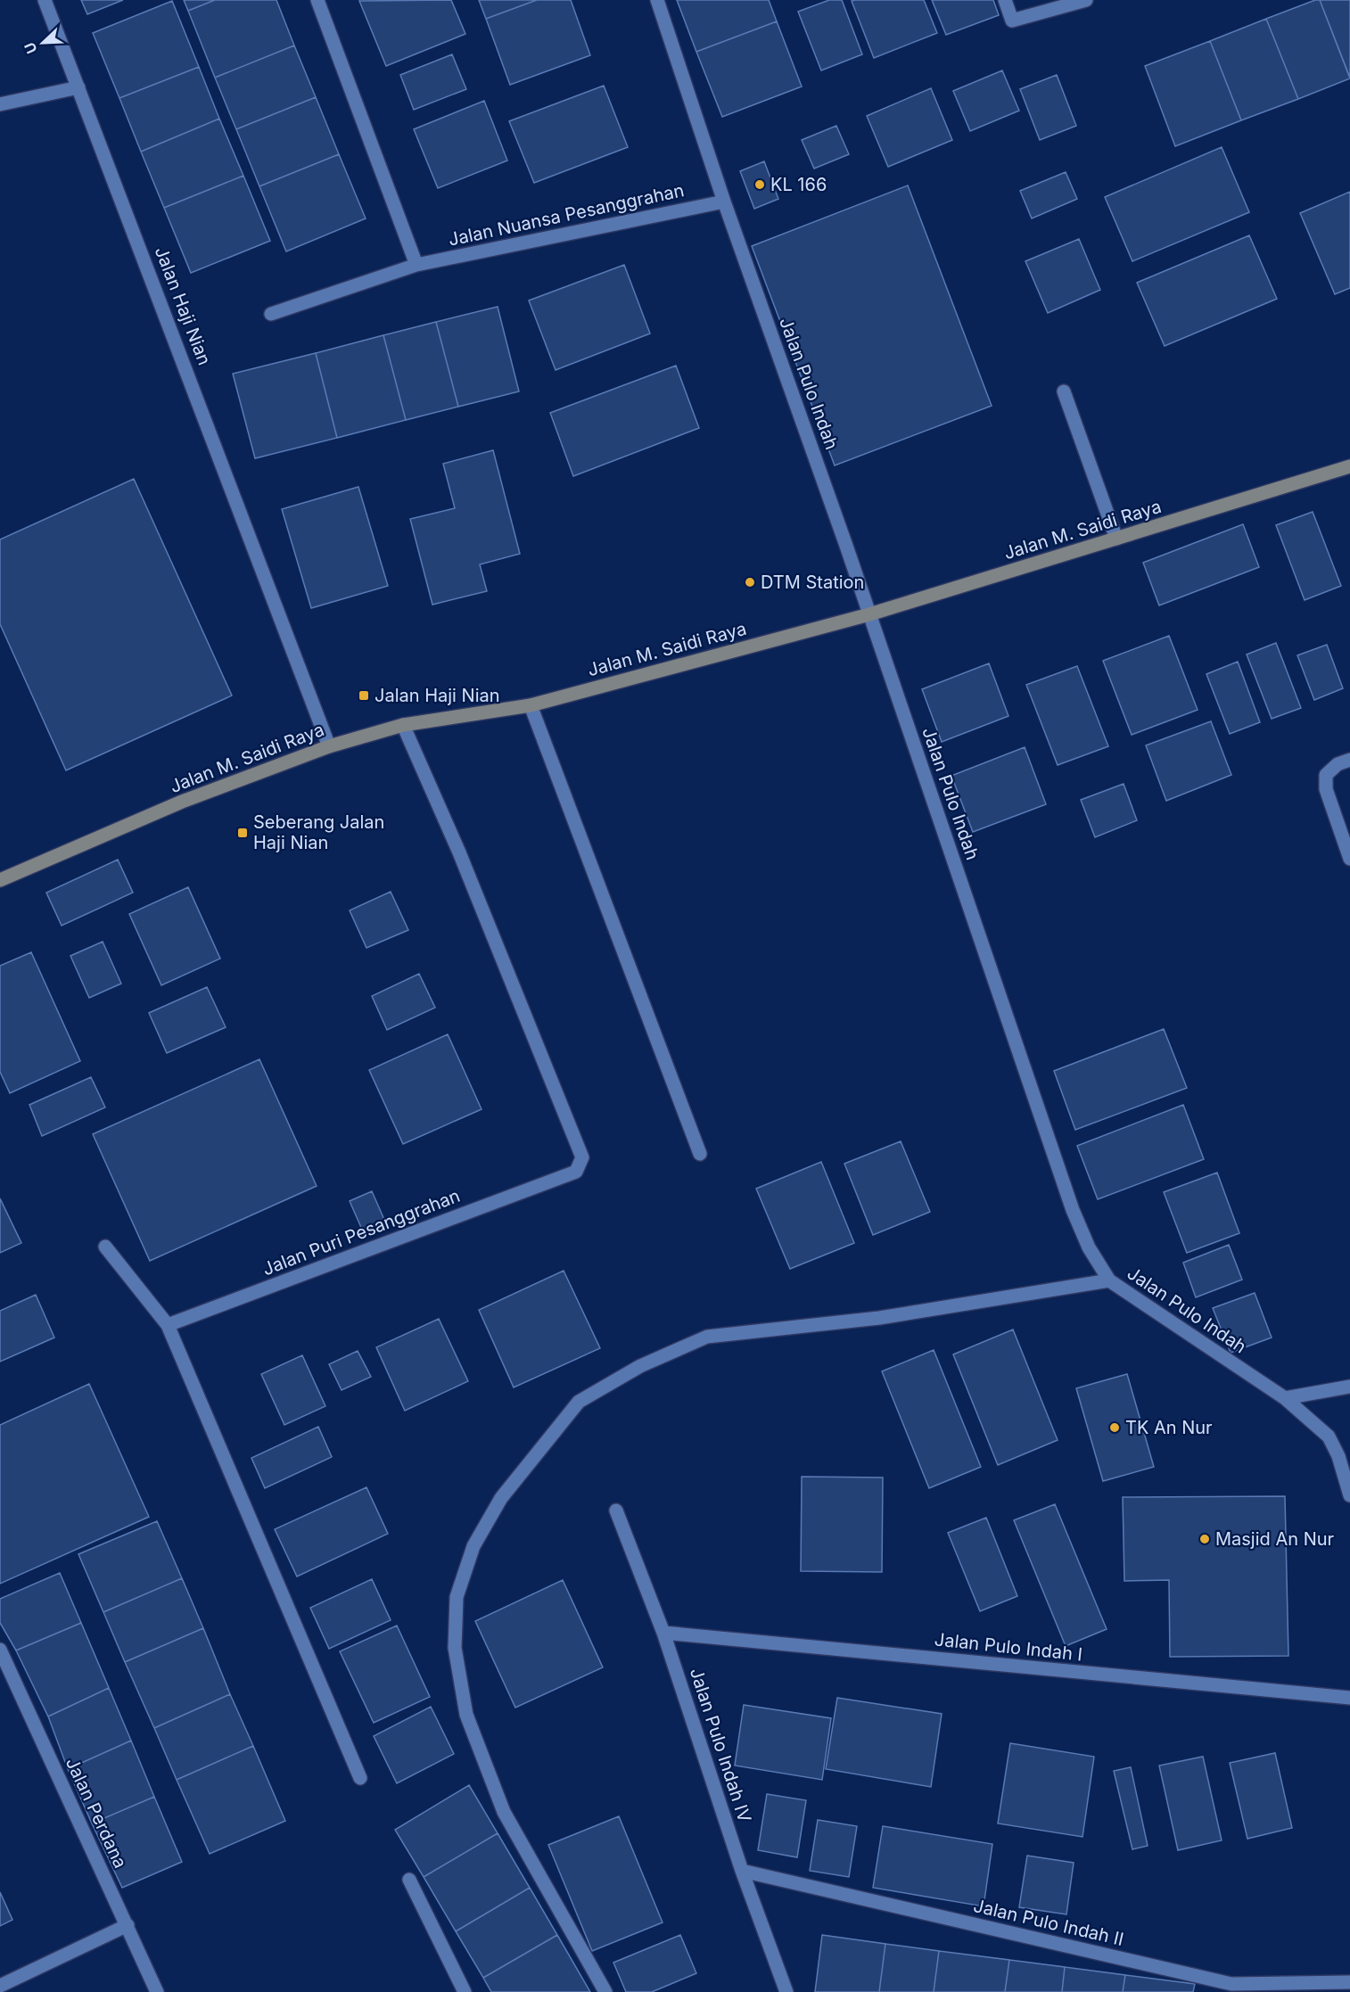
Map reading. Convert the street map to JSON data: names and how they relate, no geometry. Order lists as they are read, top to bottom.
{
  "streets": {
    "street": [
      "Jalan Nuansa Pesanggrahan",
      "Jalan Haji Nian",
      "Jalan Pulo Indah",
      "Jalan M. Saidi Raya",
      "Jalan Puri Pesanggrahan",
      "Jalan Pulo Indah I",
      "Jalan Pulo Indah IV",
      "Jalan Perdana",
      "Jalan Pulo Indah II"
    ]
  },
  "crossings": [
    ["Jalan Nuansa Pesanggrahan", "Jalan Pulo Indah"],
    ["Jalan Haji Nian", "Jalan M. Saidi Raya"],
    ["Jalan Pulo Indah", "Jalan M. Saidi Raya"],
    ["Jalan M. Saidi Raya", "Jalan Puri Pesanggrahan"],
    ["Jalan Pulo Indah I", "Jalan Pulo Indah IV"],
    ["Jalan Pulo Indah IV", "Jalan Pulo Indah II"]
  ],
  "places": {
    "other": [
      "KL 166",
      "DTM Station",
      "TK An Nur",
      "Masjid An Nur"
    ],
    "transit": ["Jalan Haji Nian", "Seberang Jalan Haji Nian"]
  },
  "north": "bottom left"
}
